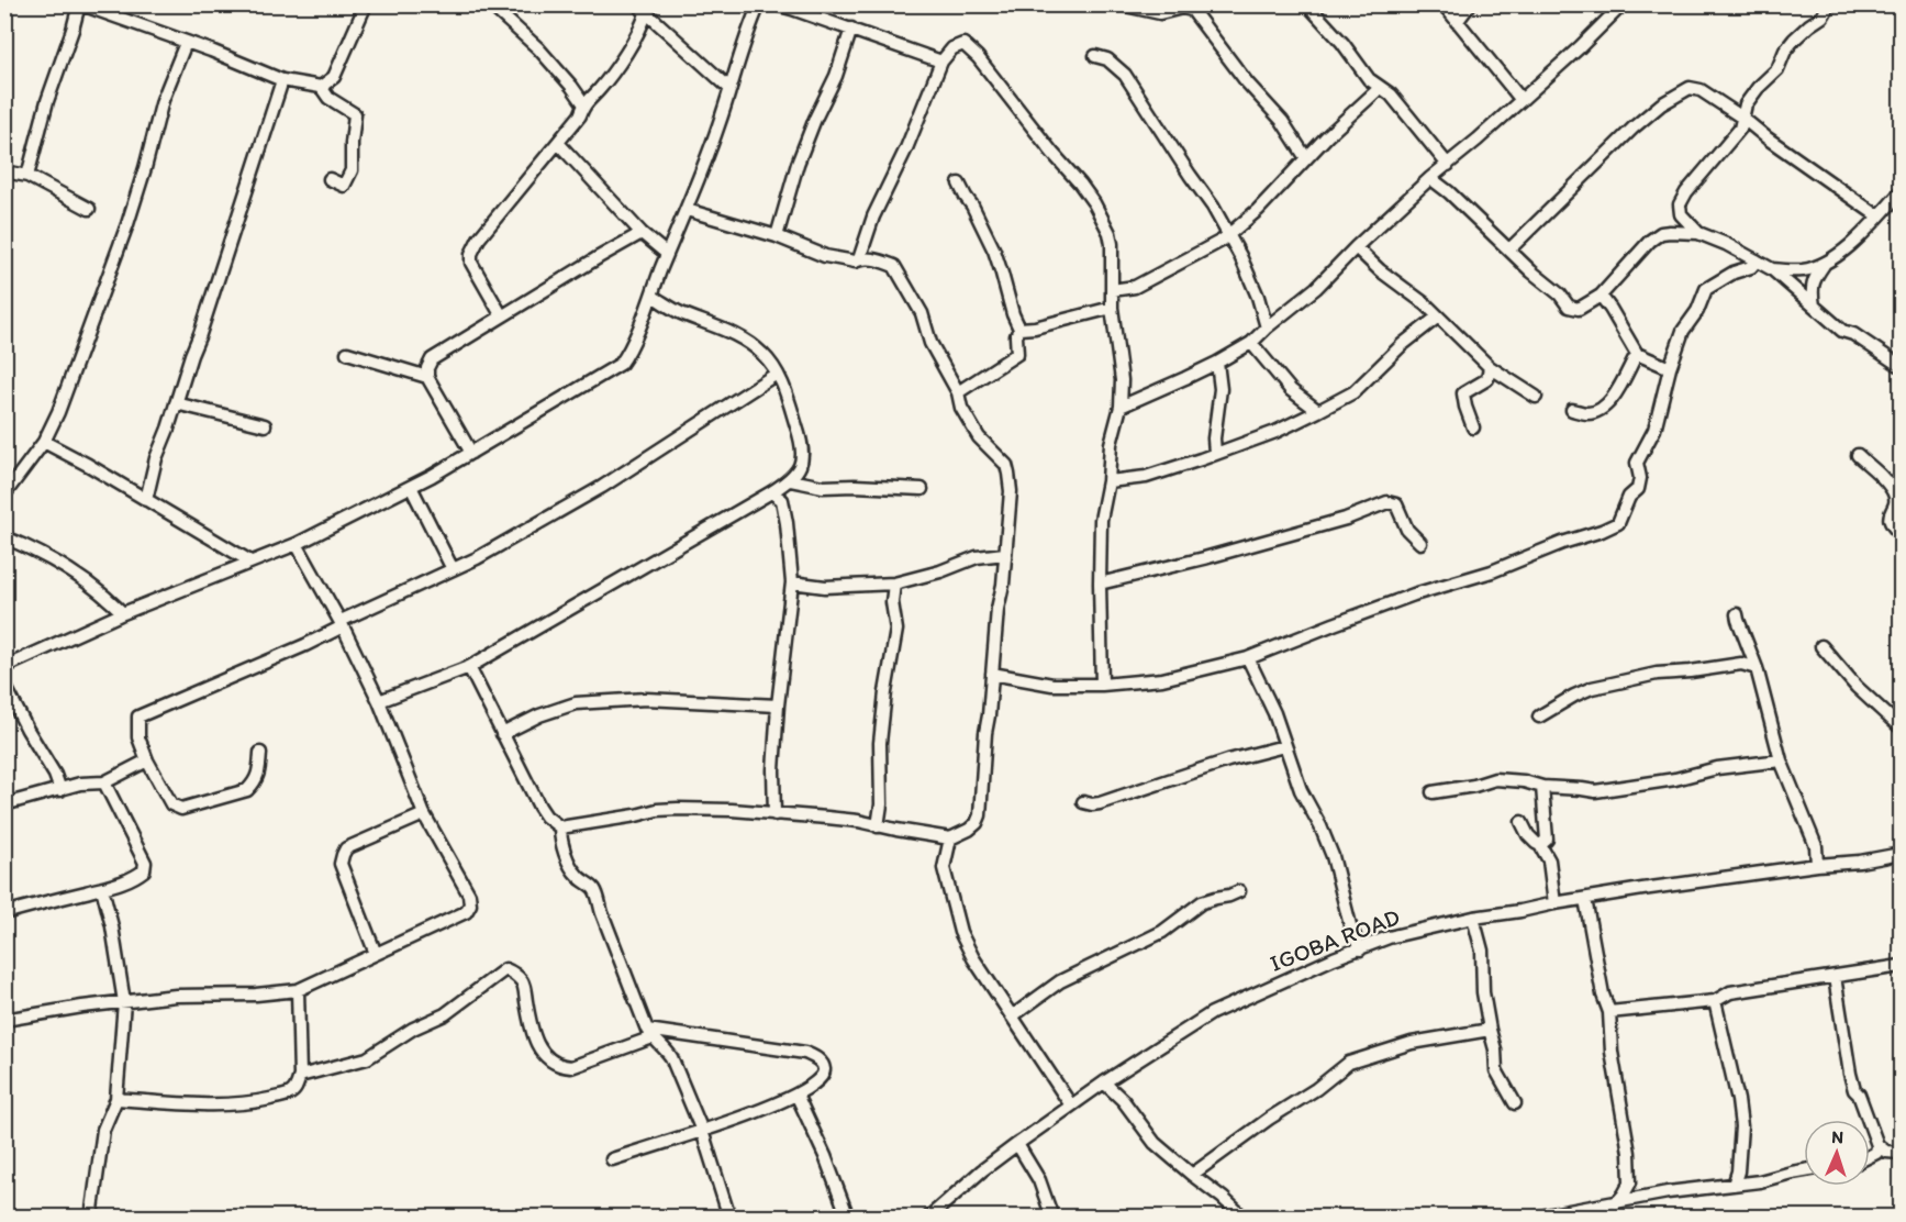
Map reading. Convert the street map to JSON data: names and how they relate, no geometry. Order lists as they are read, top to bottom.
{
  "streets": {
    "street": ["IGOBA ROAD"]
  },
  "north": "top"
}
